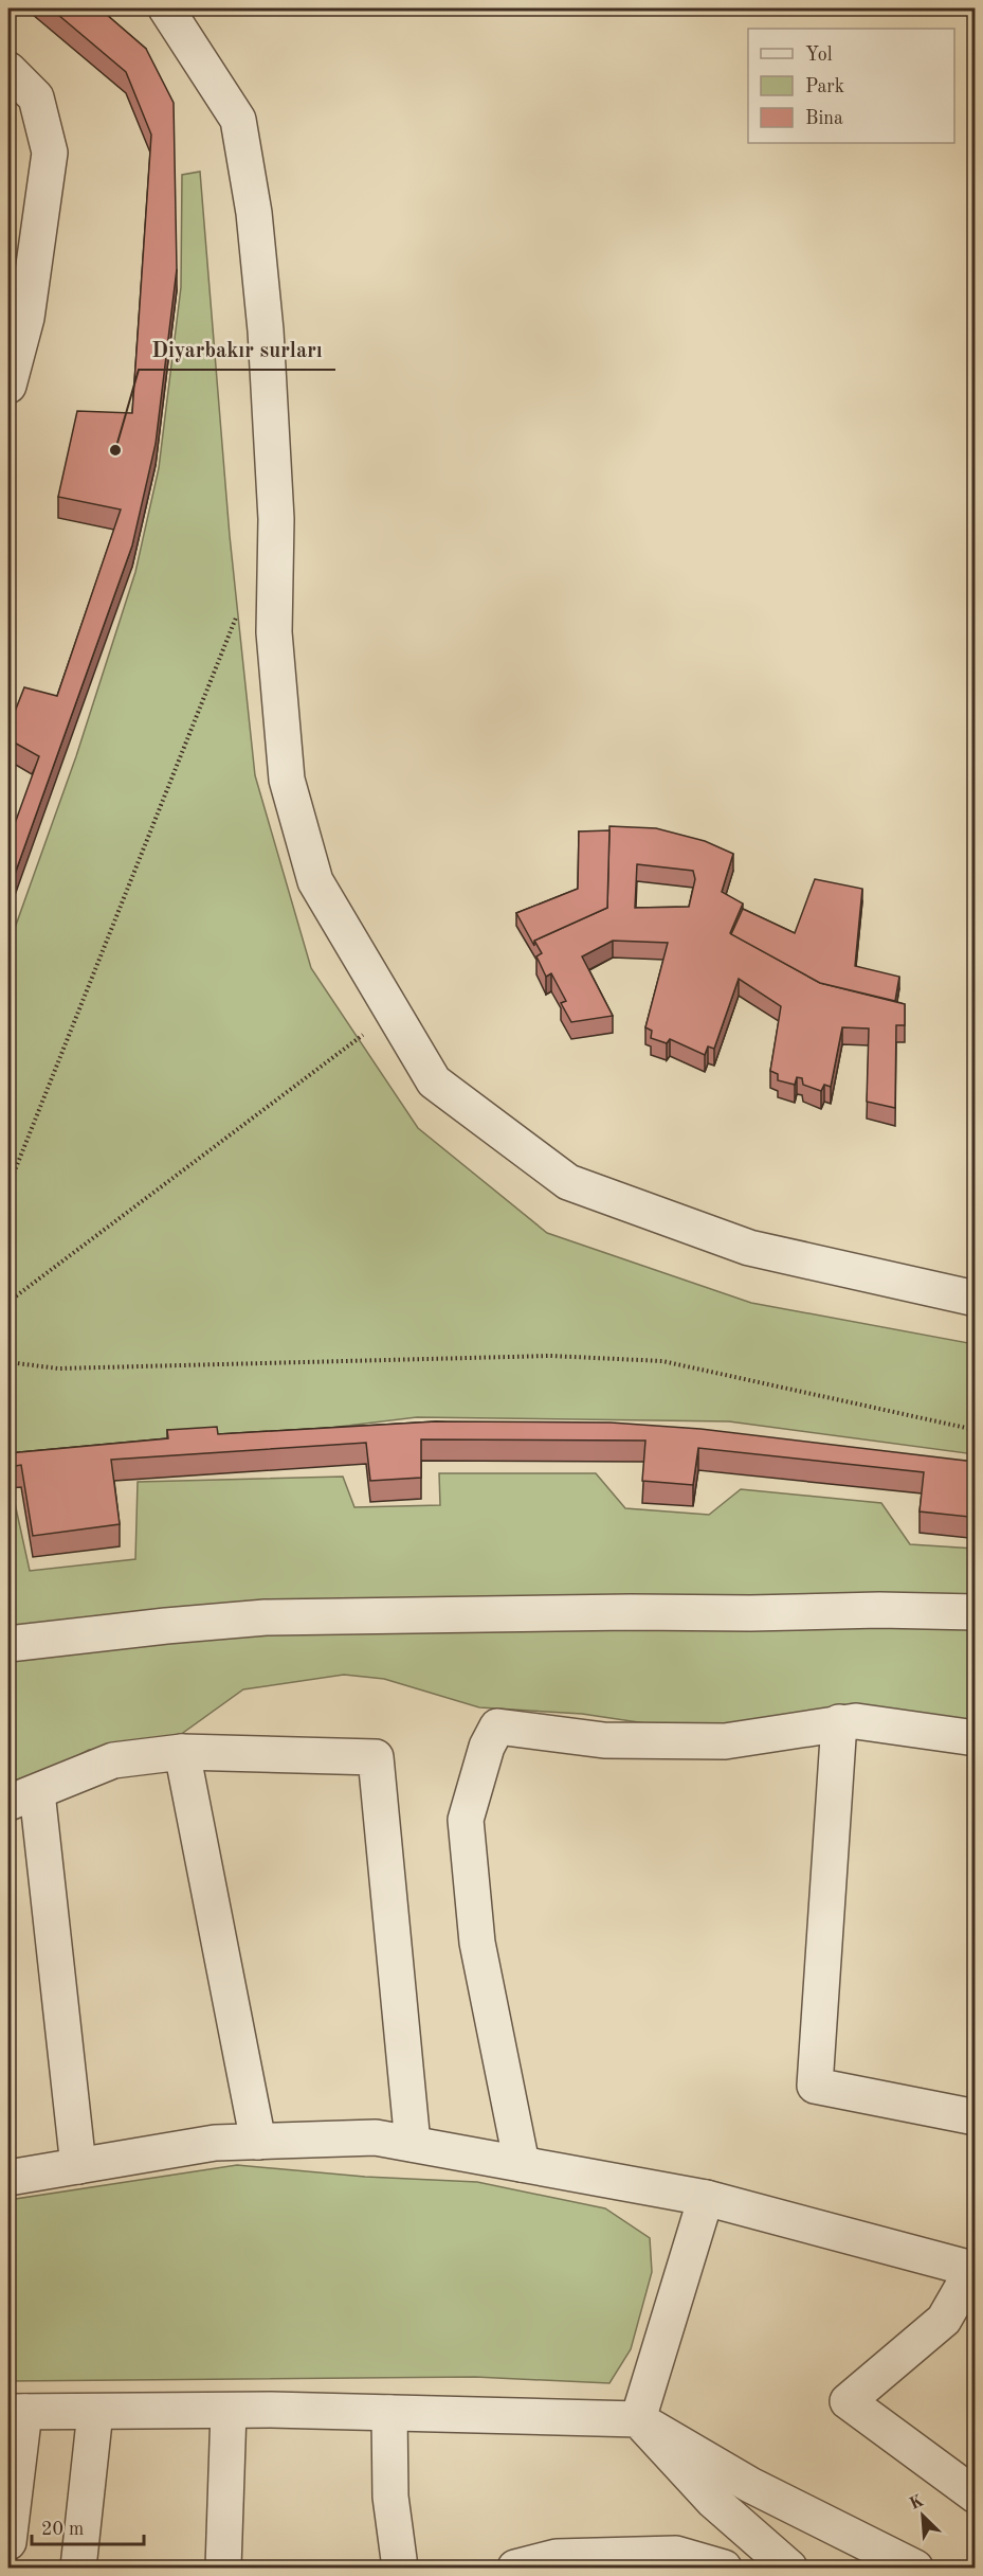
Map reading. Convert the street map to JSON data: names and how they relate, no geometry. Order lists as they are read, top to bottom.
{
  "places": ["Diyarbakır surları"],
  "legend": ["Yol", "Park", "Bina"],
  "scale_bar": "20 m",
  "north": "top left"
}
